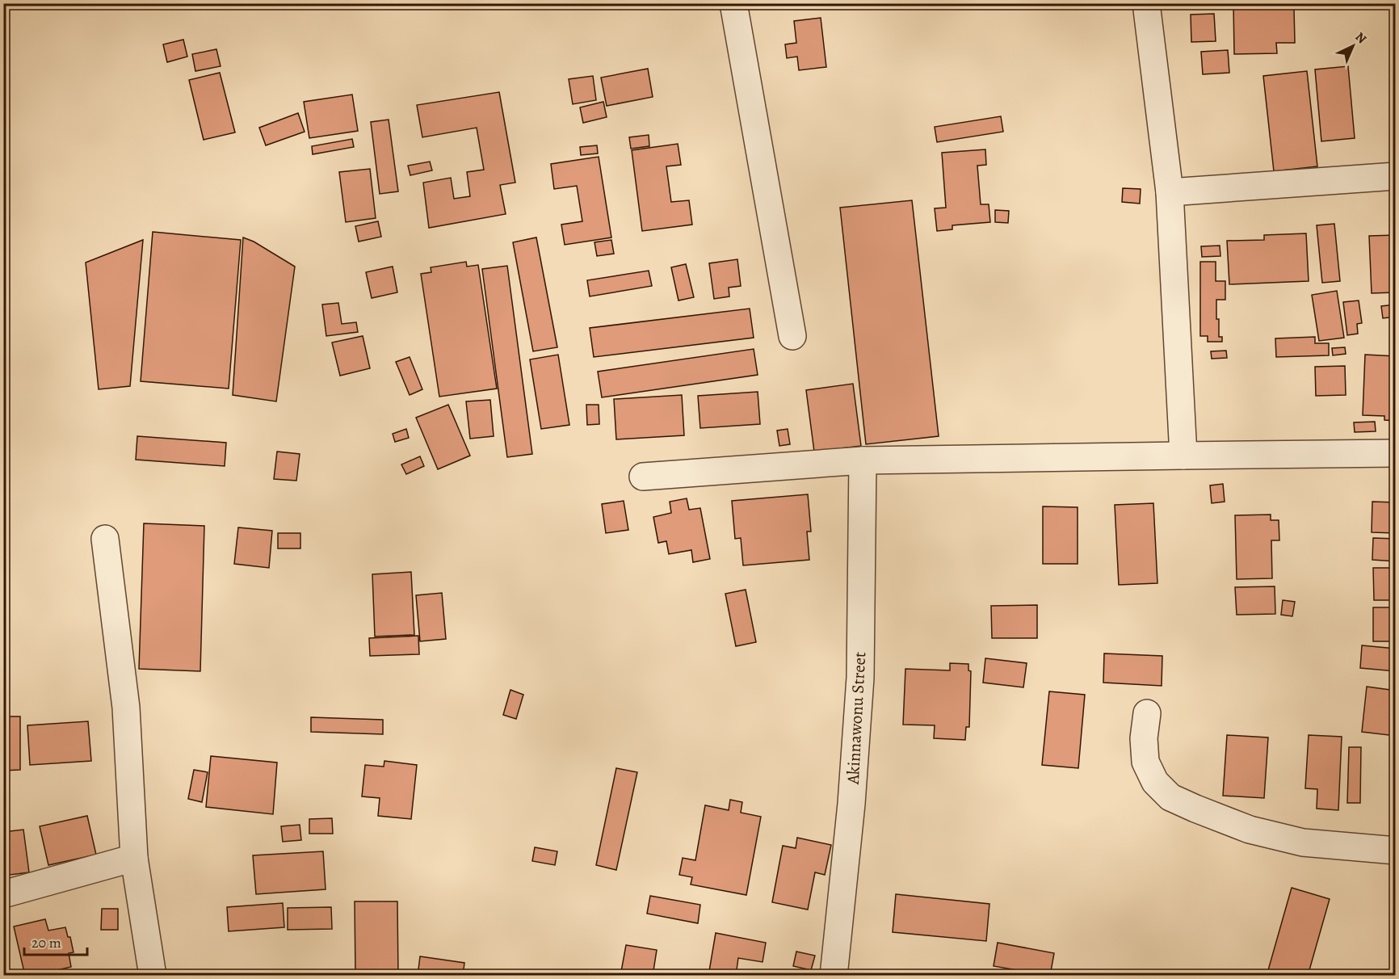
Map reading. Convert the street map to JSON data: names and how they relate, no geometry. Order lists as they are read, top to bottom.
{
  "streets": {
    "street": ["Akinnawonu Street"]
  },
  "scale_bar": "20 m",
  "north": "top right"
}
